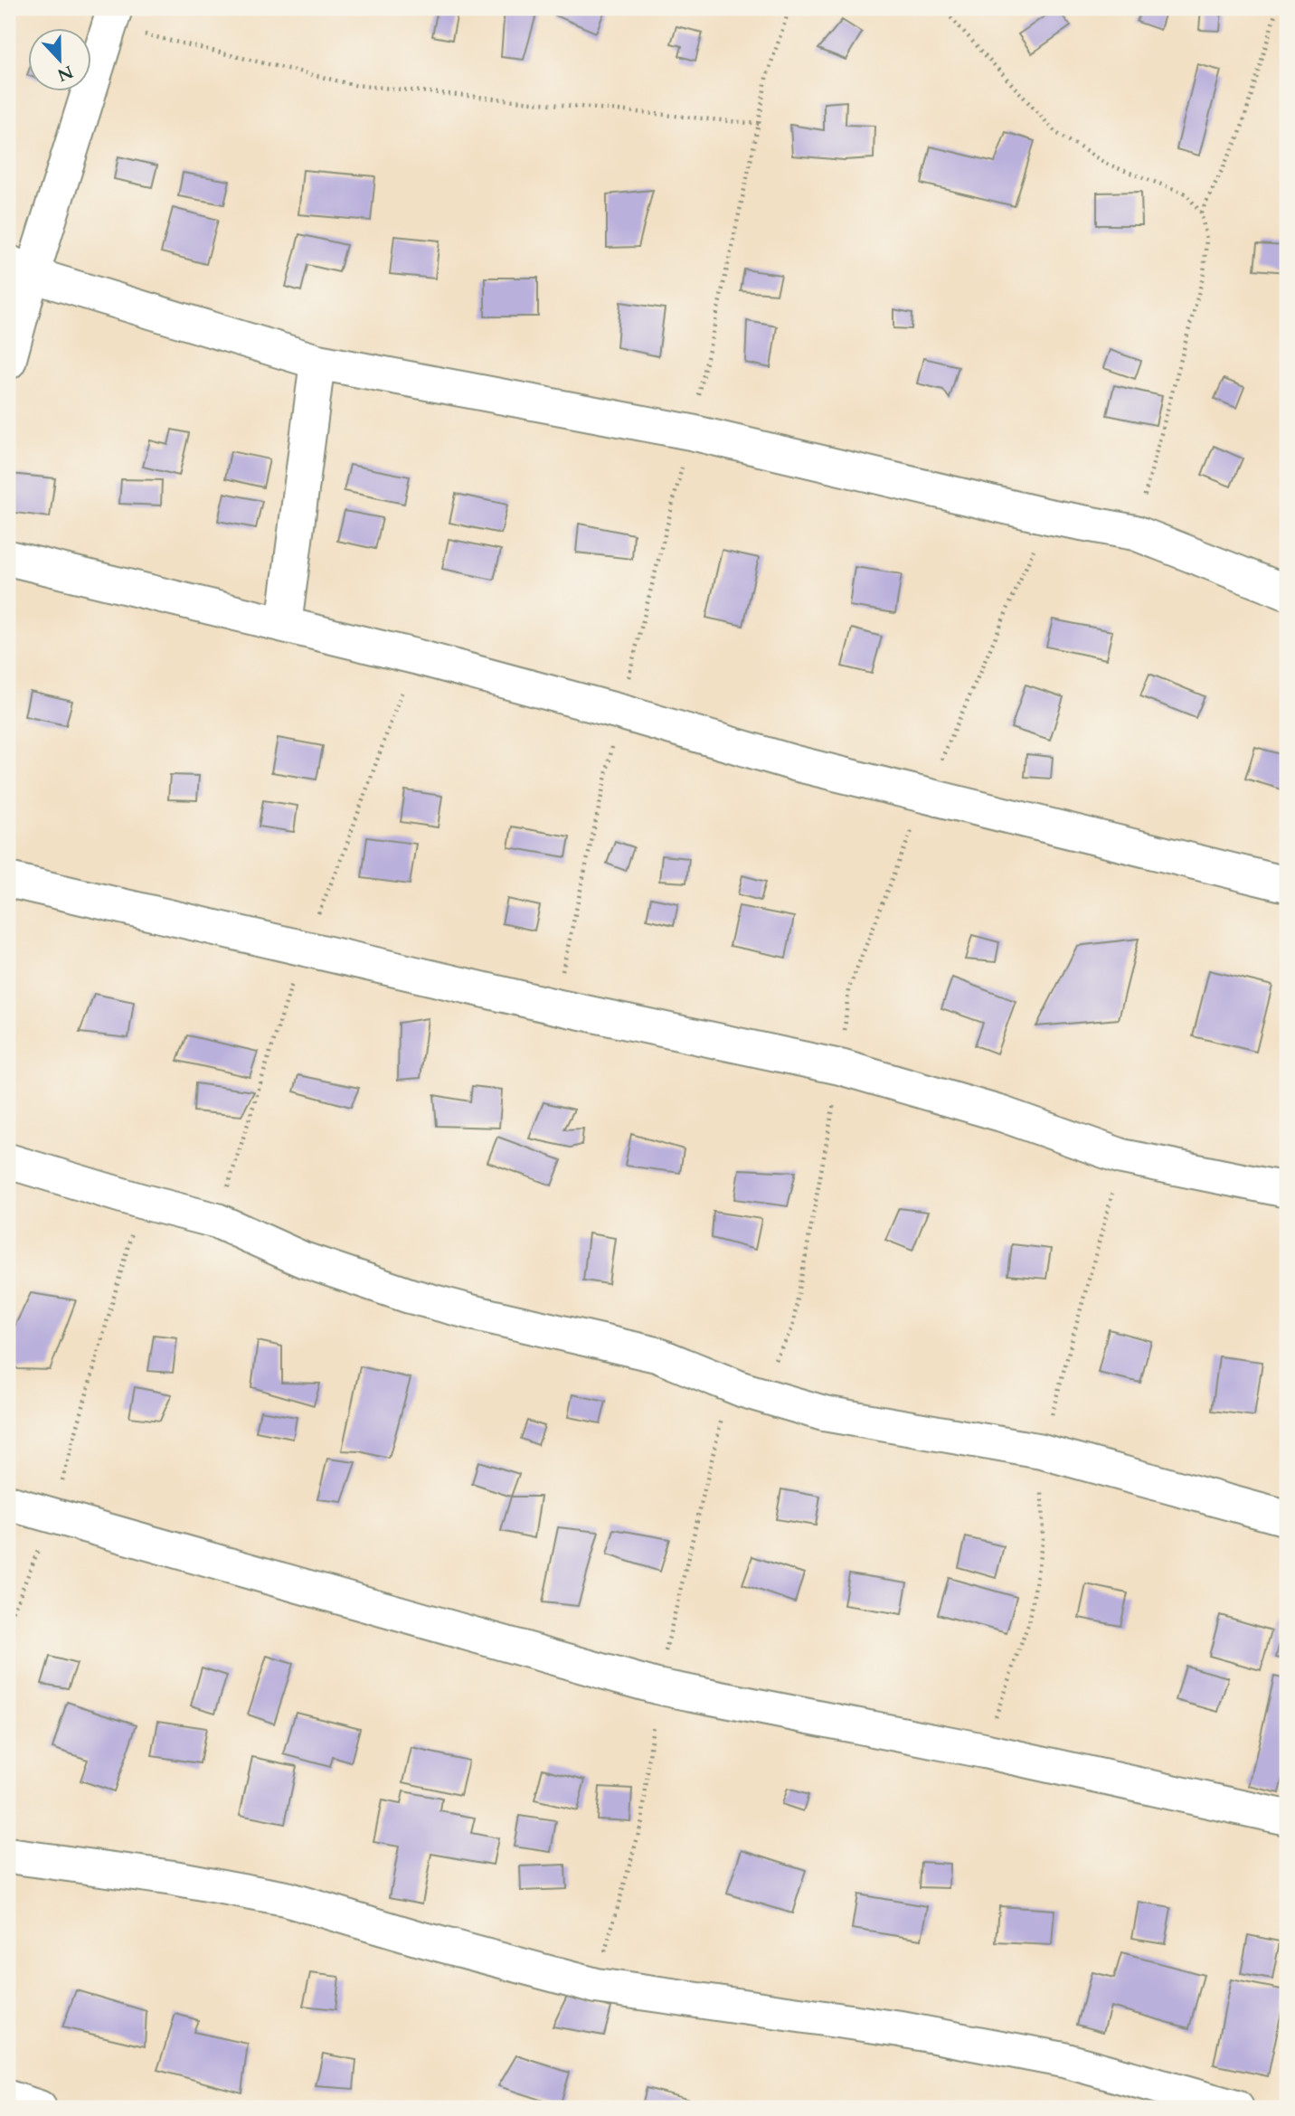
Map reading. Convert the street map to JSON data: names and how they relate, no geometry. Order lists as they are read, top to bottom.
{
  "north": "bottom"
}
